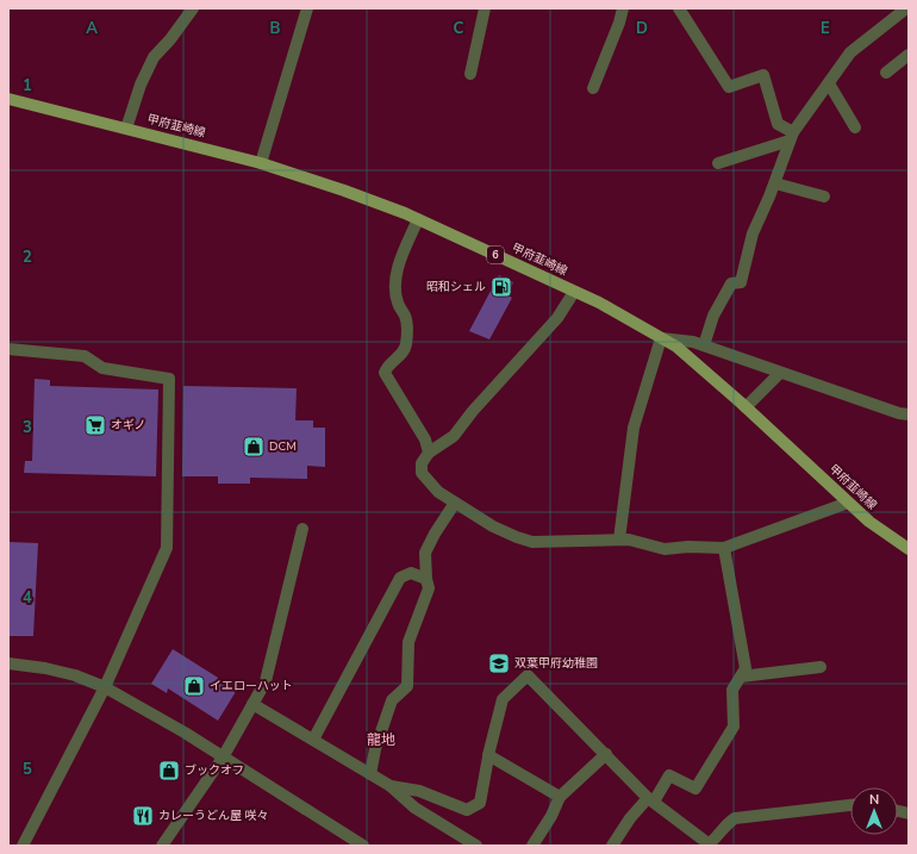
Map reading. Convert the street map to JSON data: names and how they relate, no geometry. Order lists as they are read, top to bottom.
{
  "streets": {
    "main road": ["甲府韮崎線", "6"]
  },
  "districts": ["龍地"],
  "places": {
    "fuel station": ["昭和シェル"],
    "supermarket": ["オギノ"],
    "shop": ["DCM", "イエローハット", "ブックオフ"],
    "school or university": ["双葉甲府幼稚園"],
    "restaurant": ["カレーうどん屋 咲々"]
  },
  "north": "top",
  "grid": {
    "columns": [
      "A",
      "B",
      "C",
      "D",
      "E"
    ],
    "rows": [
      "1",
      "2",
      "3",
      "4",
      "5"
    ]
  }
}
